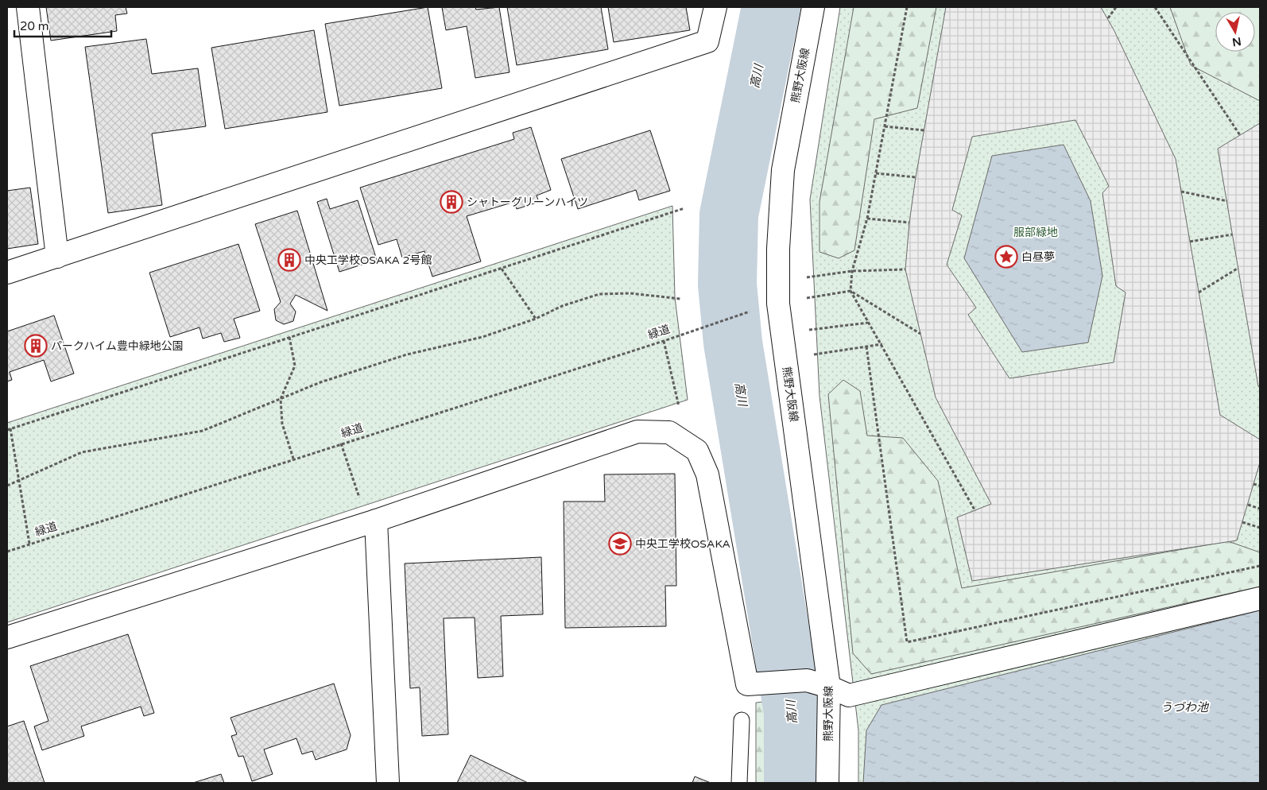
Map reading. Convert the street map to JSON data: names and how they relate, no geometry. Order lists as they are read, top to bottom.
{
  "streets": {
    "street": ["熊野大阪線"],
    "path": ["緑道"]
  },
  "water": ["高川", "うづわ池"],
  "parks": ["服部緑地"],
  "places": {
    "building": ["シャトーグリーンハイツ", "中央工学校OSAKA 2号館", "パークハイム豊中緑地公園"],
    "place": ["白昼夢"],
    "school or university": ["中央工学校OSAKA"]
  },
  "scale_bar": "20 m",
  "north": "bottom"
}
